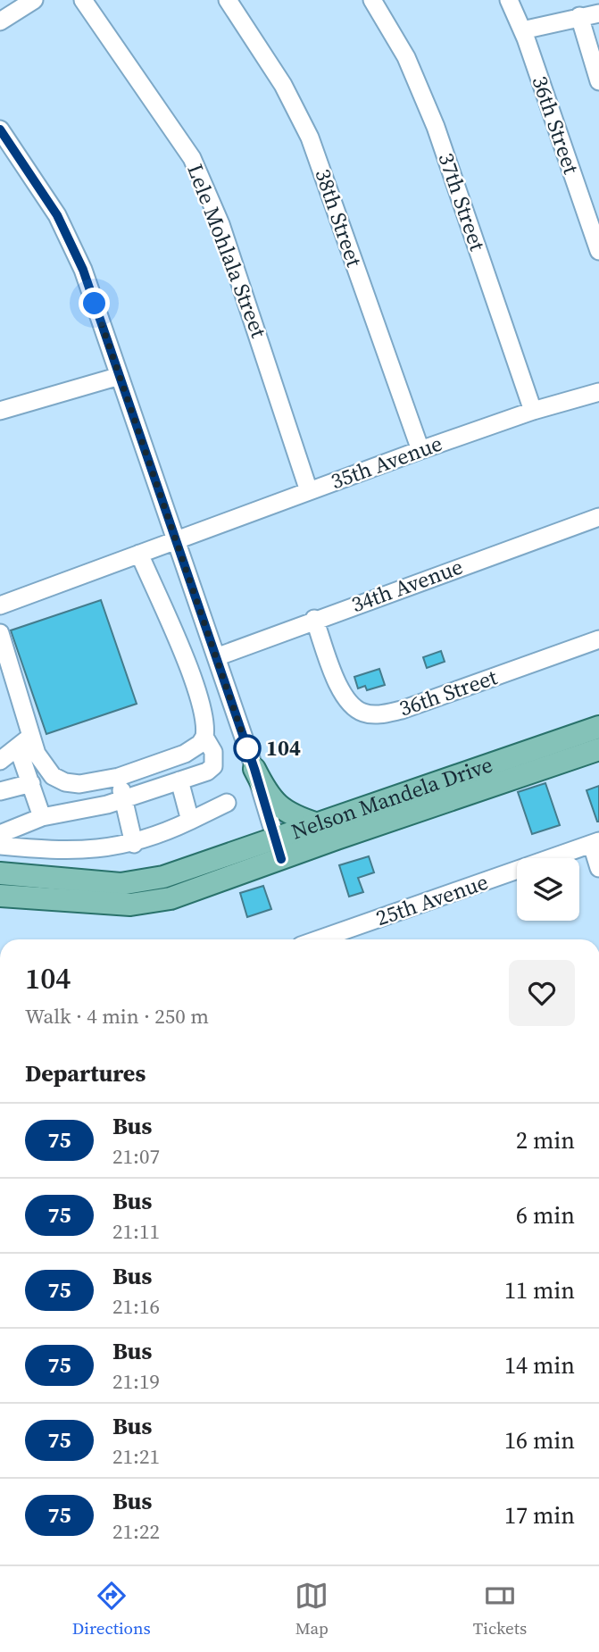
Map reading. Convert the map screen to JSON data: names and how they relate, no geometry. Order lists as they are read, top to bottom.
{
  "streets": {
    "main road": ["Nelson Mandela Drive"],
    "street": [
      "36th Street",
      "37th Street",
      "38th Street",
      "Lele Mohlala Street",
      "35th Avenue",
      "34th Avenue",
      "25th Avenue"
    ]
  },
  "crossings": [
    ["36th Street", "34th Avenue"],
    ["37th Street", "35th Avenue"],
    ["38th Street", "35th Avenue"],
    ["Lele Mohlala Street", "35th Avenue"]
  ],
  "places": ["104"],
  "lines": ["bus line 75"],
  "page": {
    "heading": [
      ["104", "Walk · 4 min · 250 m"],
      "Departures"
    ],
    "list": [
      {
        "mark": "75",
        "name": "Bus",
        "note": "21:07",
        "value": "2 min"
      },
      {
        "mark": "75",
        "name": "Bus",
        "note": "21:11",
        "value": "6 min"
      },
      {
        "mark": "75",
        "name": "Bus",
        "note": "21:16",
        "value": "11 min"
      },
      {
        "mark": "75",
        "name": "Bus",
        "note": "21:19",
        "value": "14 min"
      },
      {
        "mark": "75",
        "name": "Bus",
        "note": "21:21",
        "value": "16 min"
      },
      {
        "mark": "75",
        "name": "Bus",
        "note": "21:22",
        "value": "17 min"
      }
    ],
    "tabs": ["Directions", "Map", "Tickets"]
  }
}
